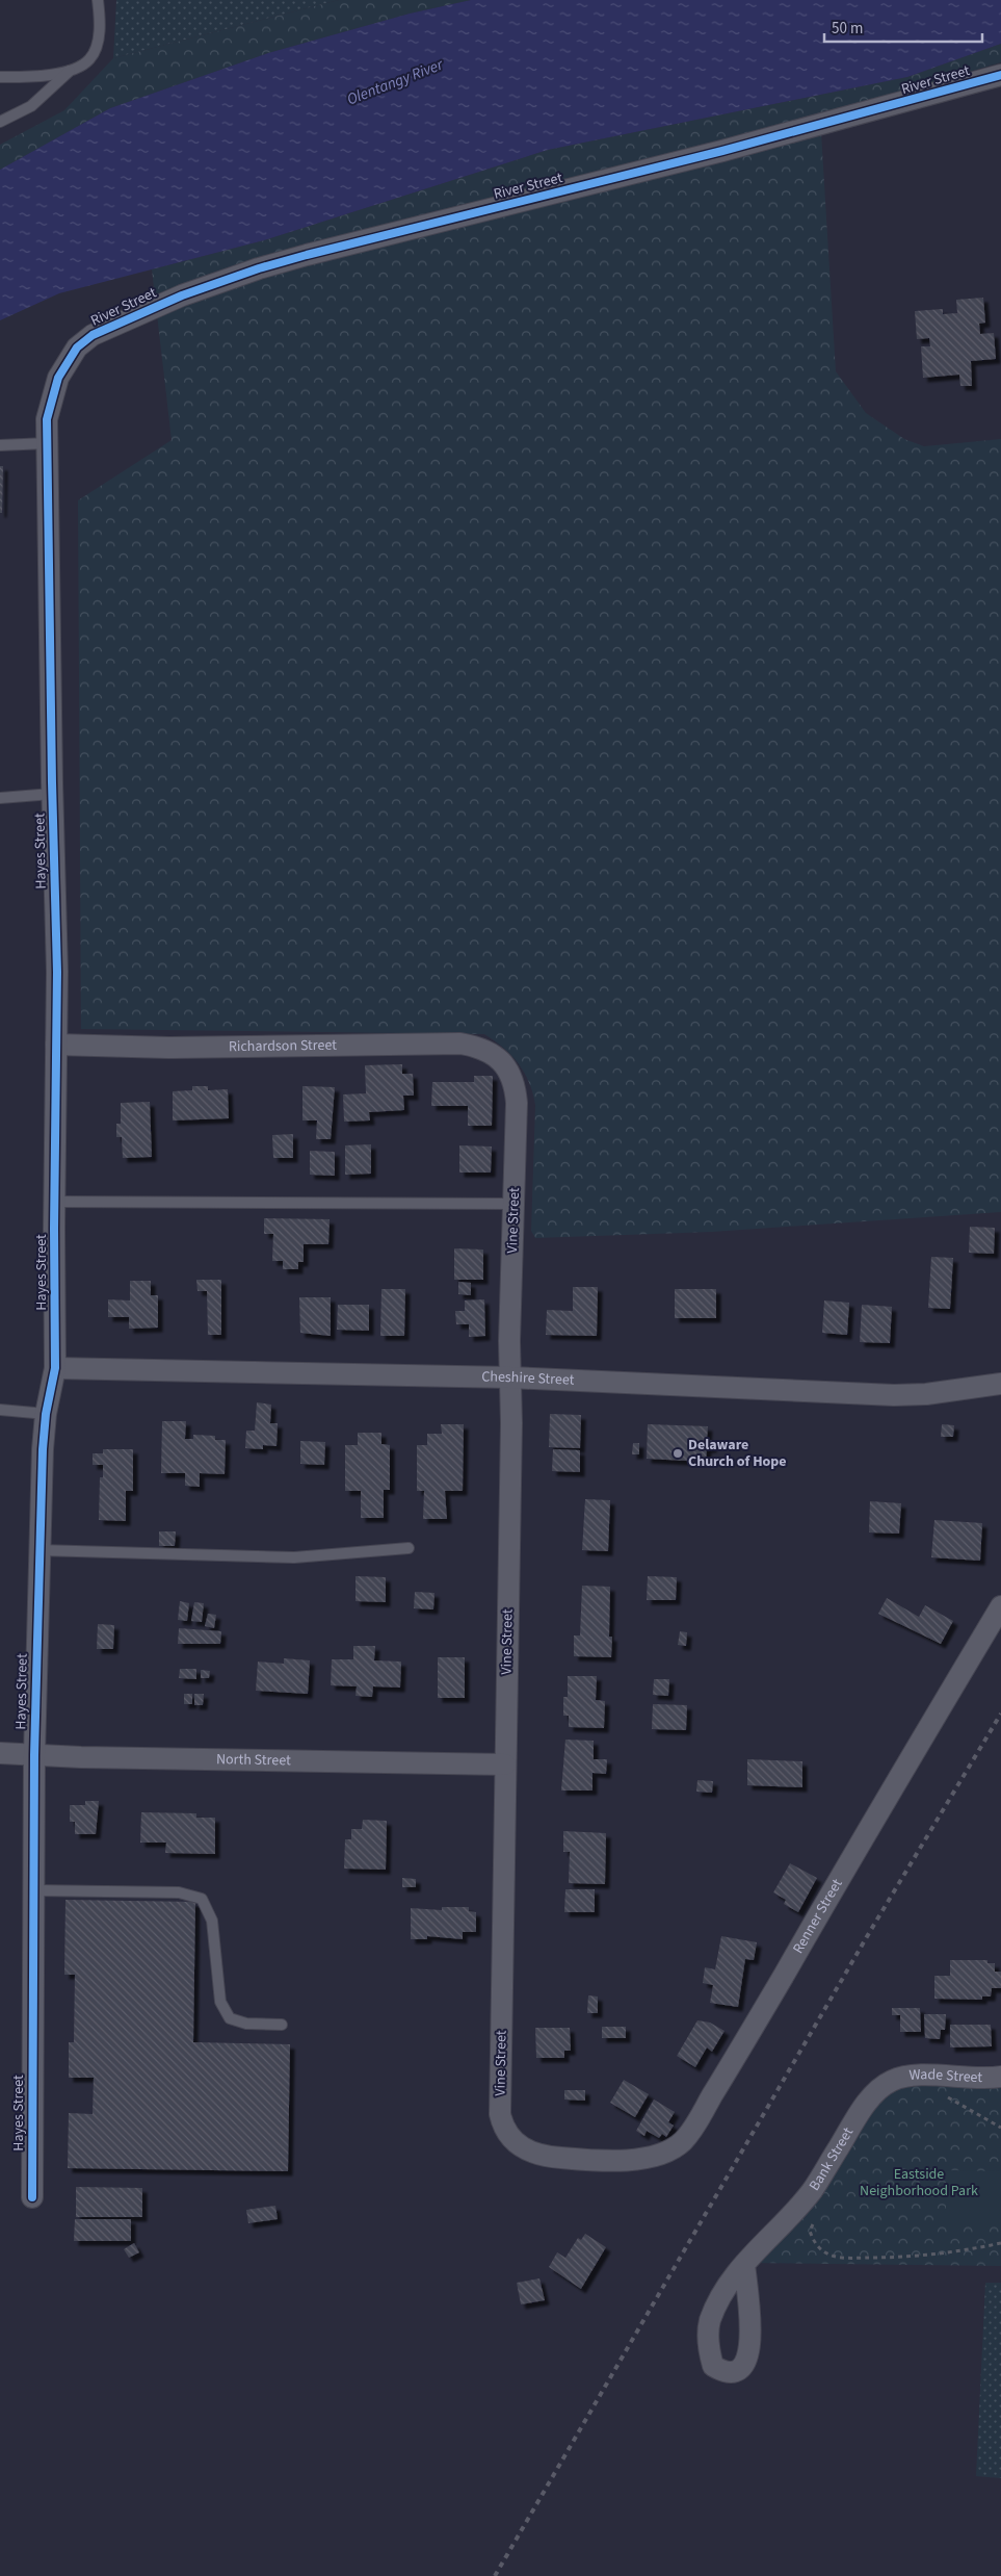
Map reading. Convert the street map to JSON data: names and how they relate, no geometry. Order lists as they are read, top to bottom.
{
  "streets": {
    "street": [
      "River Street",
      "Hayes Street",
      "Richardson Street",
      "Vine Street",
      "Cheshire Street",
      "North Street",
      "Renner Street",
      "Wade Street",
      "Bank Street"
    ]
  },
  "crossings": [
    ["River Street", "Hayes Street"],
    ["Hayes Street", "Richardson Street"],
    ["Hayes Street", "Cheshire Street"],
    ["Hayes Street", "North Street"],
    ["Richardson Street", "Vine Street"],
    ["Vine Street", "Cheshire Street"],
    ["Vine Street", "North Street"],
    ["Vine Street", "Renner Street"],
    ["Wade Street", "Bank Street"]
  ],
  "water": ["Olentangy River"],
  "parks": ["Eastside Neighborhood Park"],
  "places": ["Delaware Church of Hope"],
  "scale_bar": "50 m"
}
